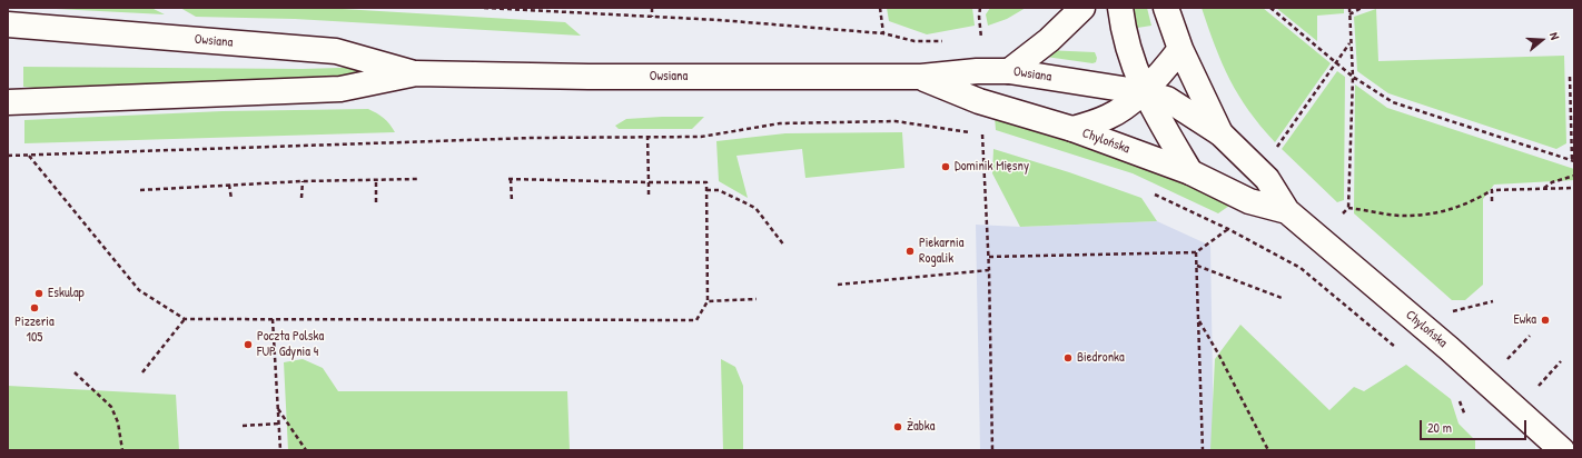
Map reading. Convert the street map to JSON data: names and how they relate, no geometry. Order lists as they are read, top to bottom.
{
  "streets": {
    "street": ["Owsiana", "Chylońska"]
  },
  "crossings": [
    ["Owsiana", "Chylońska"]
  ],
  "places": [
    "Dominik Mięsny",
    "Piekarnia Rogalik",
    "Eskulap",
    "Pizzeria 105",
    "Ewka",
    "Poczta Polska FUP Gdynia 4",
    "Biedronka",
    "Żabka"
  ],
  "scale_bar": "20 m",
  "north": "right"
}
